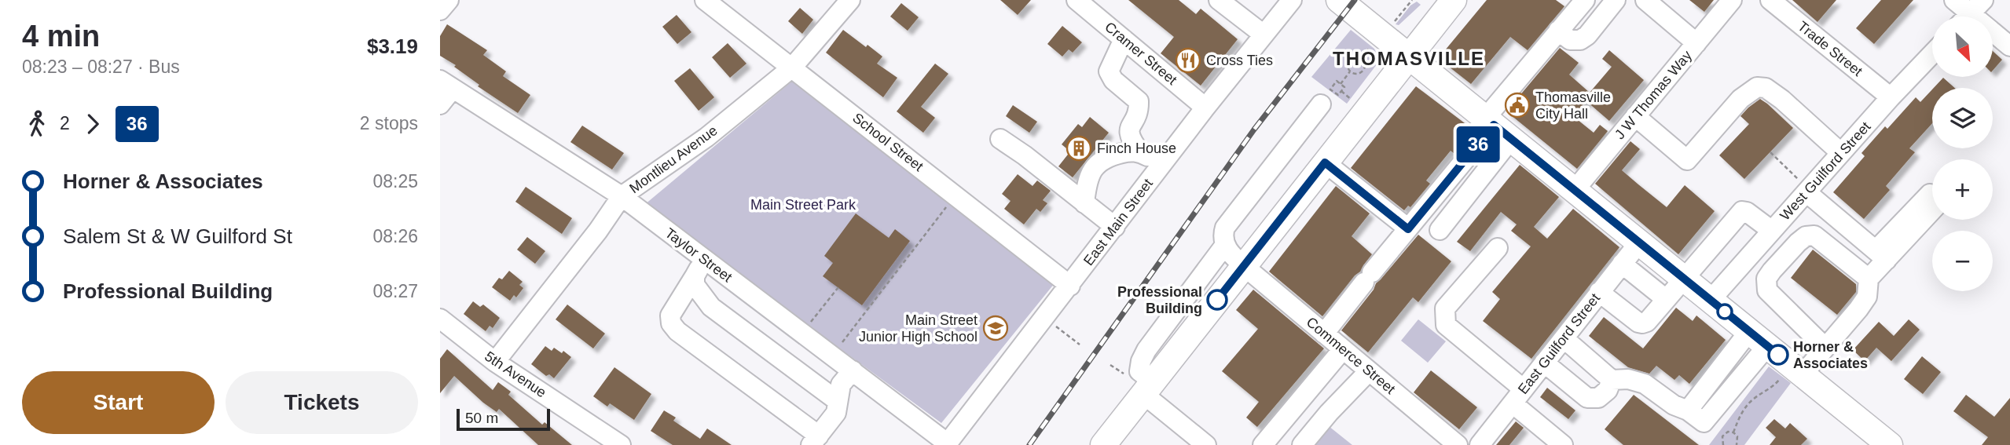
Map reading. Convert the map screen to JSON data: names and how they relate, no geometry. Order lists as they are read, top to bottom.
{
  "streets": {
    "street": [
      "Trade Street",
      "Cramer Street",
      "J W Thomas Way",
      "School Street",
      "Montlieu Avenue",
      "West Guilford Street",
      "East Main Street",
      "Taylor Street",
      "East Guilford Street",
      "Commerce Street",
      "5th Avenue"
    ]
  },
  "crossings": [
    ["Trade Street", "West Guilford Street"],
    ["Cramer Street", "East Main Street"],
    ["School Street", "Montlieu Avenue"],
    ["School Street", "East Main Street"],
    ["Montlieu Avenue", "Taylor Street"],
    ["Montlieu Avenue", "5th Avenue"],
    ["East Main Street", "Taylor Street"]
  ],
  "districts": ["THOMASVILLE"],
  "parks": ["Main Street Park"],
  "places": {
    "restaurant": ["Cross Ties"],
    "public building": ["Thomasville City Hall"],
    "building": ["Finch House"],
    "other": ["Professional Building", "Horner & Associates"],
    "school or university": ["Main Street Junior High School"]
  },
  "lines": ["bus line 36"],
  "scale_bar": "50 m",
  "north": "bottom right",
  "page": {
    "heading": ["4 min", "08:23 – 08:27 · Bus", "$3.19"],
    "on_map": "36",
    "map_buttons": ["+", "−"],
    "legs": ["2", "36", "2 stops"],
    "list": [
      {
        "name": "Horner & Associates",
        "value": "08:25"
      },
      {
        "name": "Salem St & W Guilford St",
        "value": "08:26"
      },
      {
        "name": "Professional Building",
        "value": "08:27"
      }
    ],
    "buttons": ["Start", "Tickets"],
    "scale": "50 m"
  }
}
